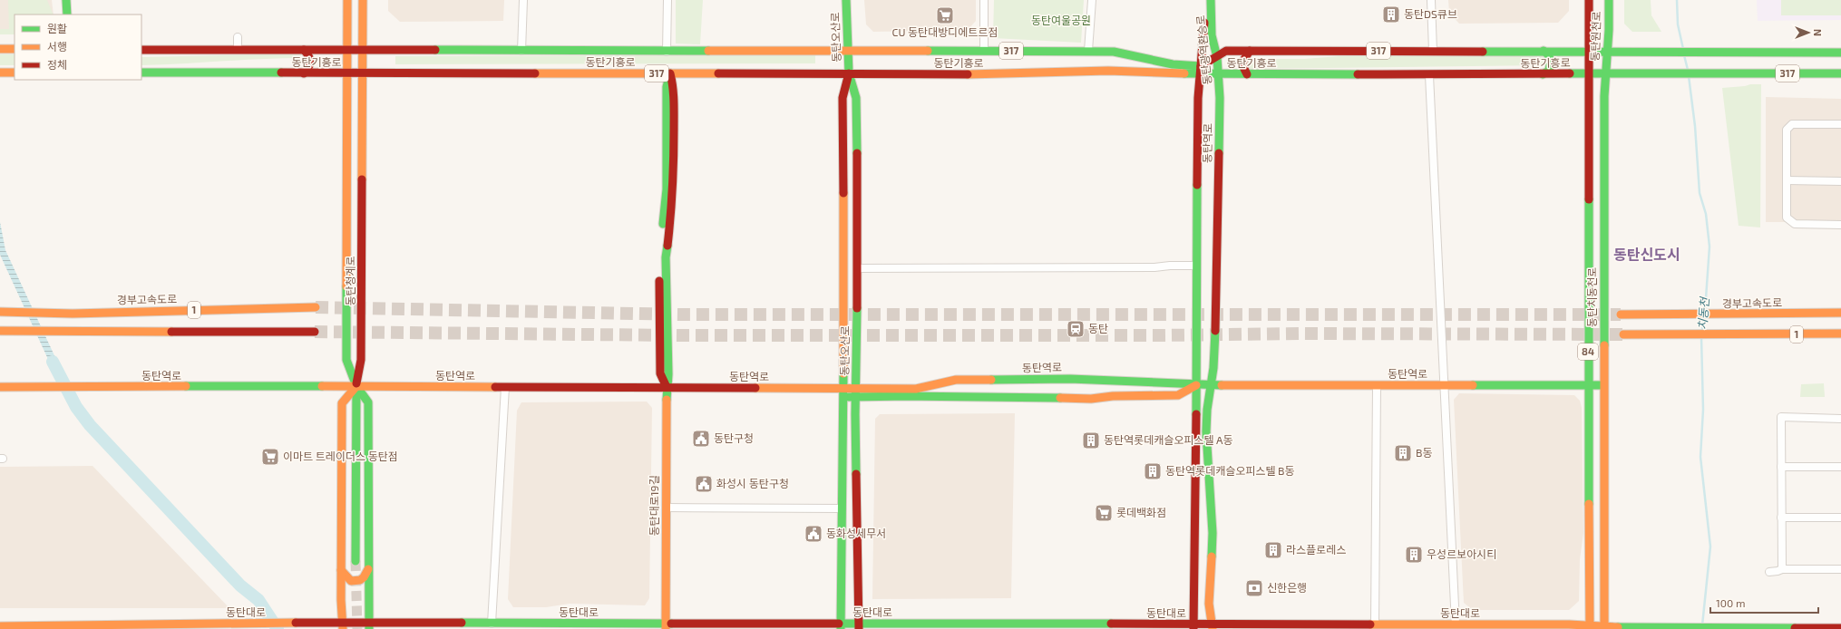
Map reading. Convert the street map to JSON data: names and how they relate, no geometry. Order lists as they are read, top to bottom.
{
  "streets": {
    "main road": [
      "동탄원천로",
      "동탄오산로",
      "동탄광역환승로",
      "317",
      "동탄기흥로",
      "동탄역로",
      "동탄청계로",
      "동탄치동천로",
      "경부고속도로",
      "1",
      "84",
      "동탄대로19길",
      "동탄대로"
    ]
  },
  "crossings": [
    ["동탄원천로", "동탄기흥로"],
    ["동탄원천로", "동탄치동천로"],
    ["동탄오산로", "동탄기흥로"],
    ["동탄오산로", "동탄역로"],
    ["동탄오산로", "동탄대로"],
    ["동탄광역환승로", "동탄기흥로"],
    ["동탄광역환승로", "동탄역로"],
    ["동탄기흥로", "동탄청계로"],
    ["동탄기흥로", "동탄치동천로"],
    ["동탄역로", "동탄청계로"],
    ["동탄역로", "동탄치동천로"],
    ["동탄역로", "동탄대로19길"],
    ["동탄역로", "동탄대로"],
    ["동탄치동천로", "동탄대로"],
    ["동탄대로19길", "동탄대로"]
  ],
  "districts": ["동탄신도시"],
  "water": ["치동천"],
  "parks": ["동탄여울공원"],
  "places": {
    "building": [
      "동탄DS큐브",
      "동탄역롯데캐슬오피스텔 A동",
      "B동",
      "동탄역롯데캐슬오피스텔 B동",
      "라스플로레스",
      "우성르보아시티"
    ],
    "supermarket": ["CU 동탄대방디에트르점", "이마트 트레이더스 동탄점", "롯데백화점"],
    "station": ["동탄"],
    "public building": ["동탄구청", "화성시 동탄구청", "동화성세무서"],
    "bank": ["신한은행"]
  },
  "legend": ["원활", "서행", "정체"],
  "scale_bar": "100 m",
  "north": "right"
}
